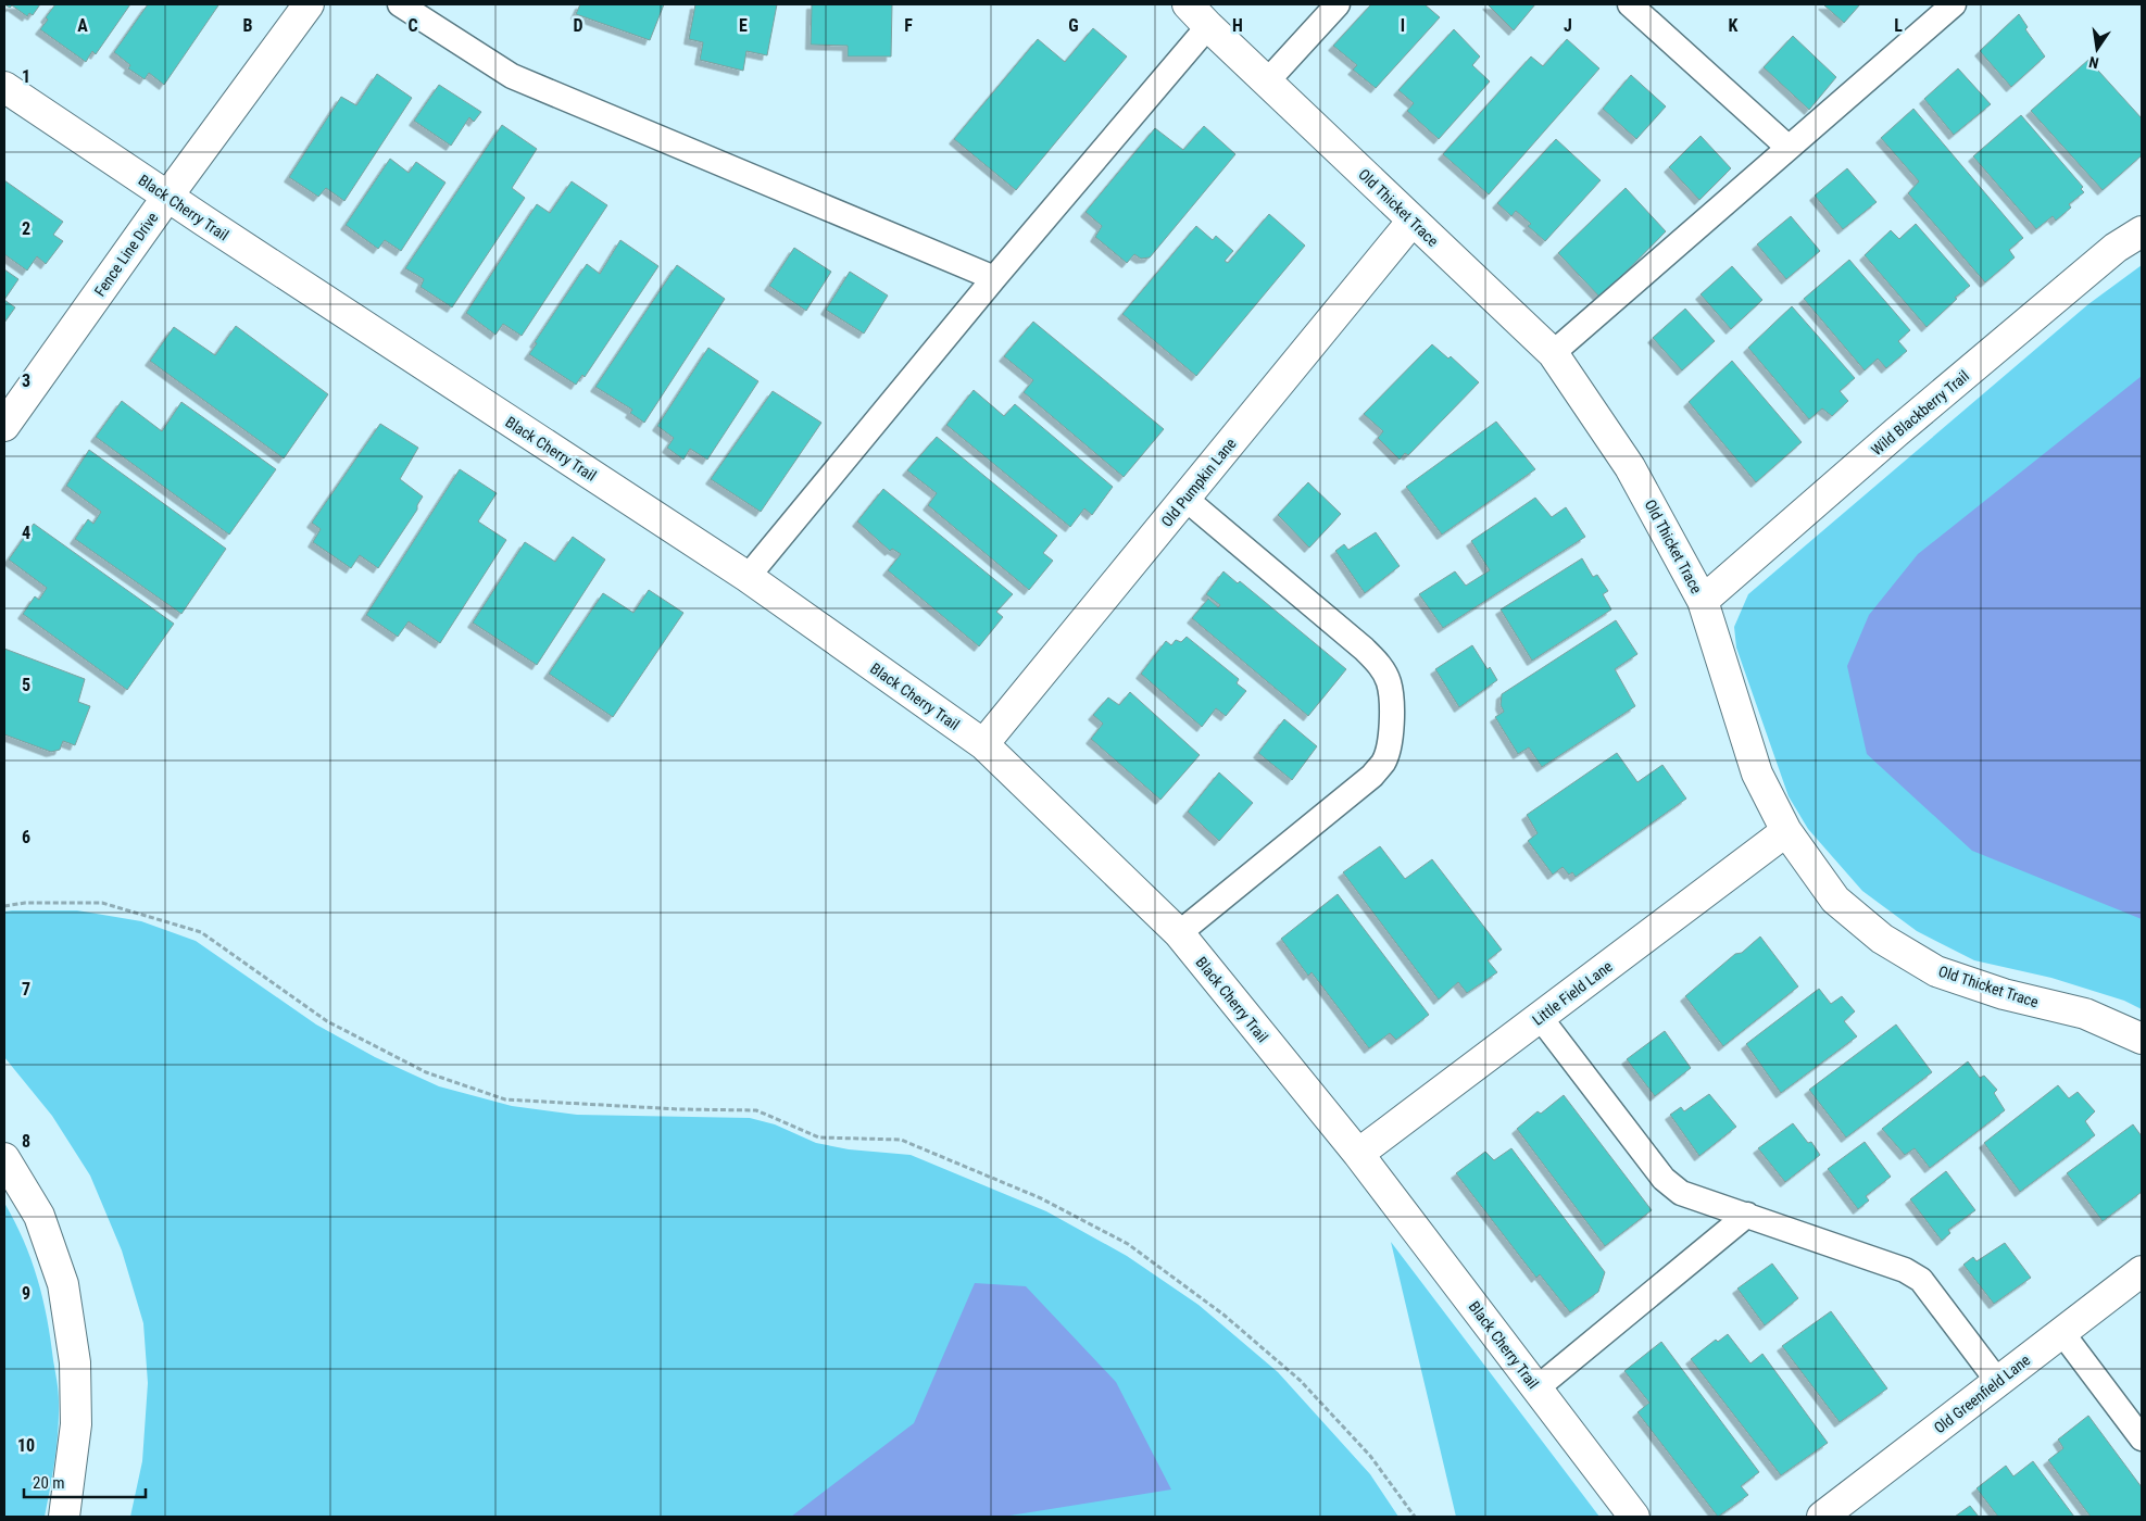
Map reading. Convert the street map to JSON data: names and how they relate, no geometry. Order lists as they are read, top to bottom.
{
  "streets": {
    "street": [
      "Black Cherry Trail",
      "Old Thicket Trace",
      "Fence Line Drive",
      "Wild Blackberry Trail",
      "Old Pumpkin Lane",
      "Little Field Lane",
      "Old Greenfield Lane"
    ]
  },
  "crossings": [
    ["Black Cherry Trail", "Fence Line Drive"],
    ["Black Cherry Trail", "Old Pumpkin Lane"],
    ["Black Cherry Trail", "Little Field Lane"],
    ["Old Thicket Trace", "Wild Blackberry Trail"],
    ["Old Thicket Trace", "Old Pumpkin Lane"],
    ["Old Thicket Trace", "Little Field Lane"]
  ],
  "scale_bar": "20 m",
  "north": "bottom",
  "grid": {
    "columns": [
      "A",
      "B",
      "C",
      "D",
      "E",
      "F",
      "G",
      "H",
      "I",
      "J",
      "K",
      "L"
    ],
    "rows": [
      "1",
      "2",
      "3",
      "4",
      "5",
      "6",
      "7",
      "8",
      "9",
      "10"
    ]
  }
}
